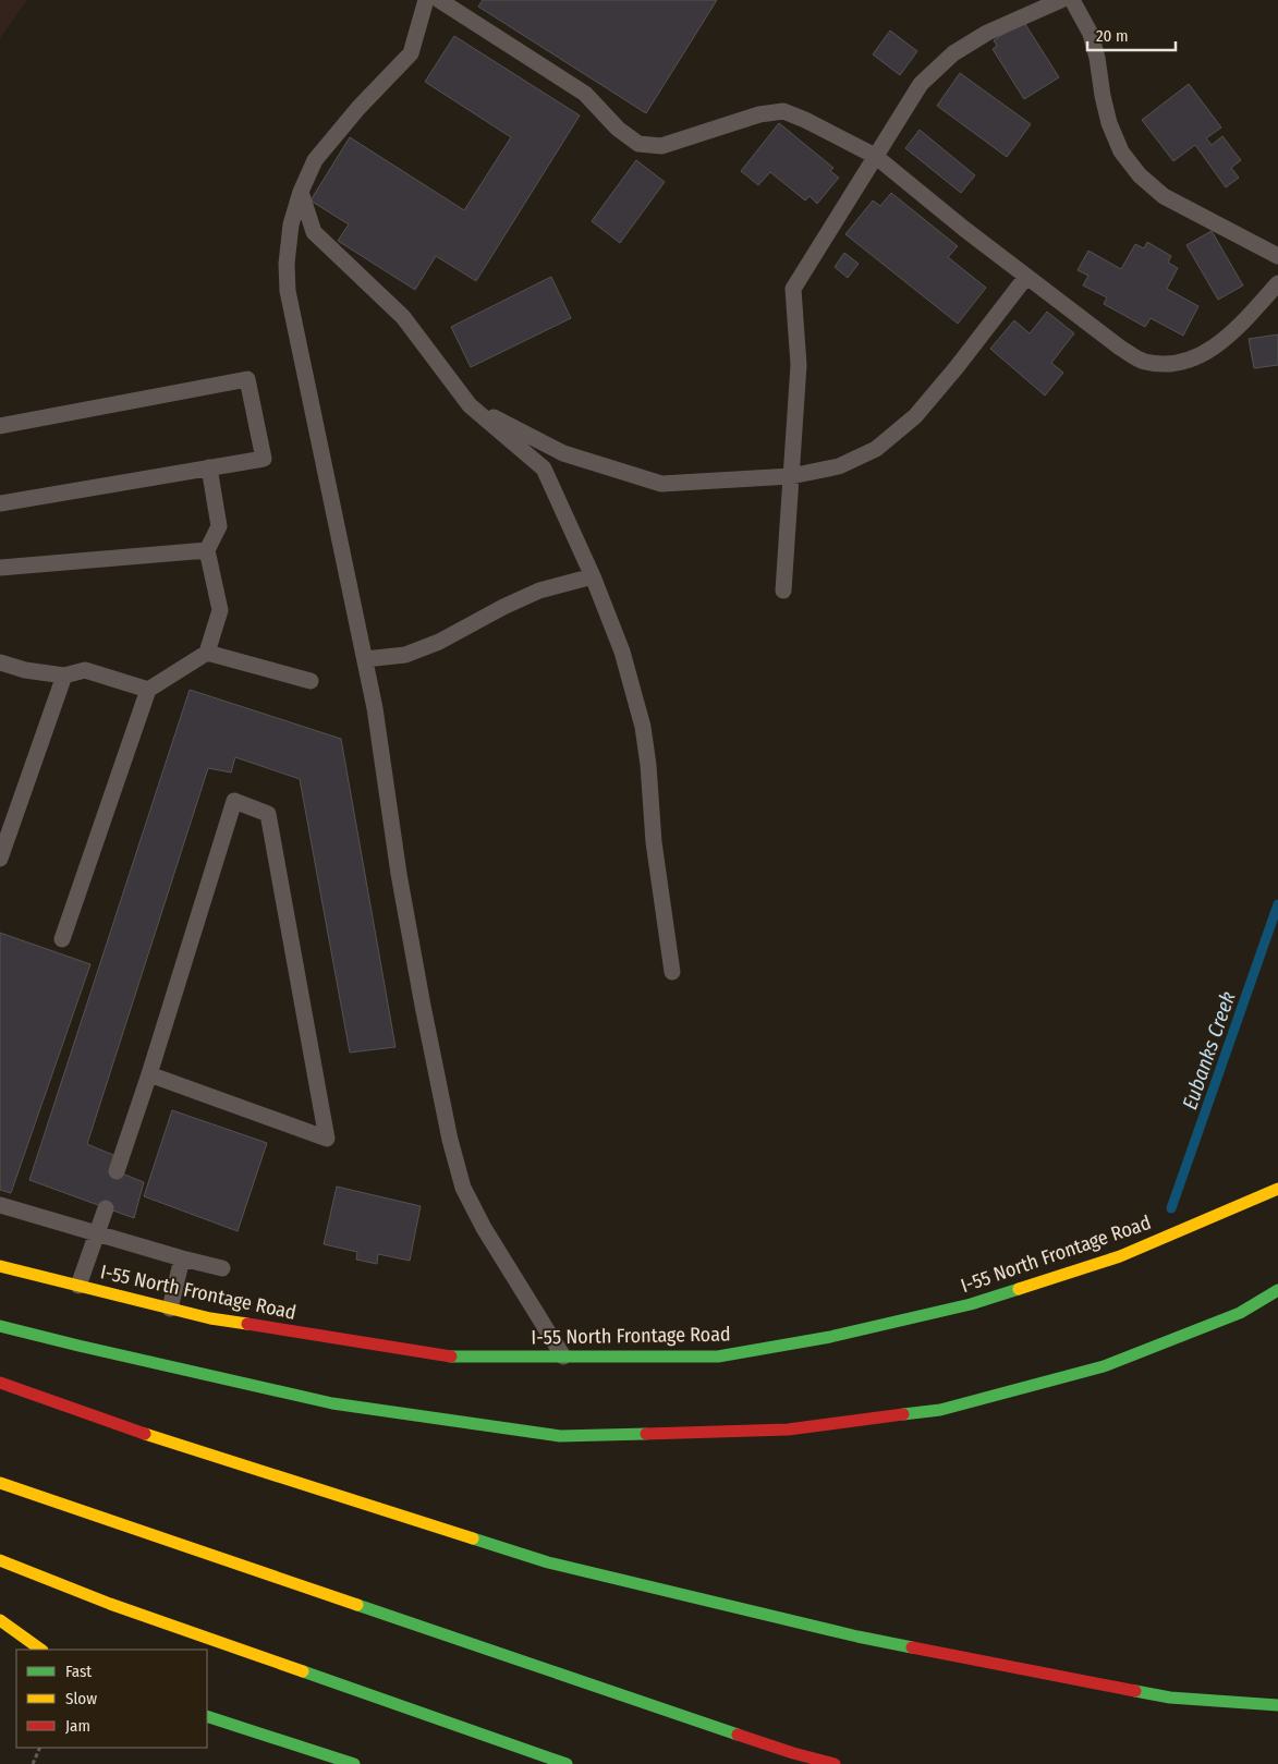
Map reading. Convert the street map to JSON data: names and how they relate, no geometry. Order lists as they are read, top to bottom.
{
  "streets": {
    "main road": ["I-55 North Frontage Road"]
  },
  "water": ["Eubanks Creek"],
  "legend": ["Fast", "Slow", "Jam"],
  "scale_bar": "20 m"
}
